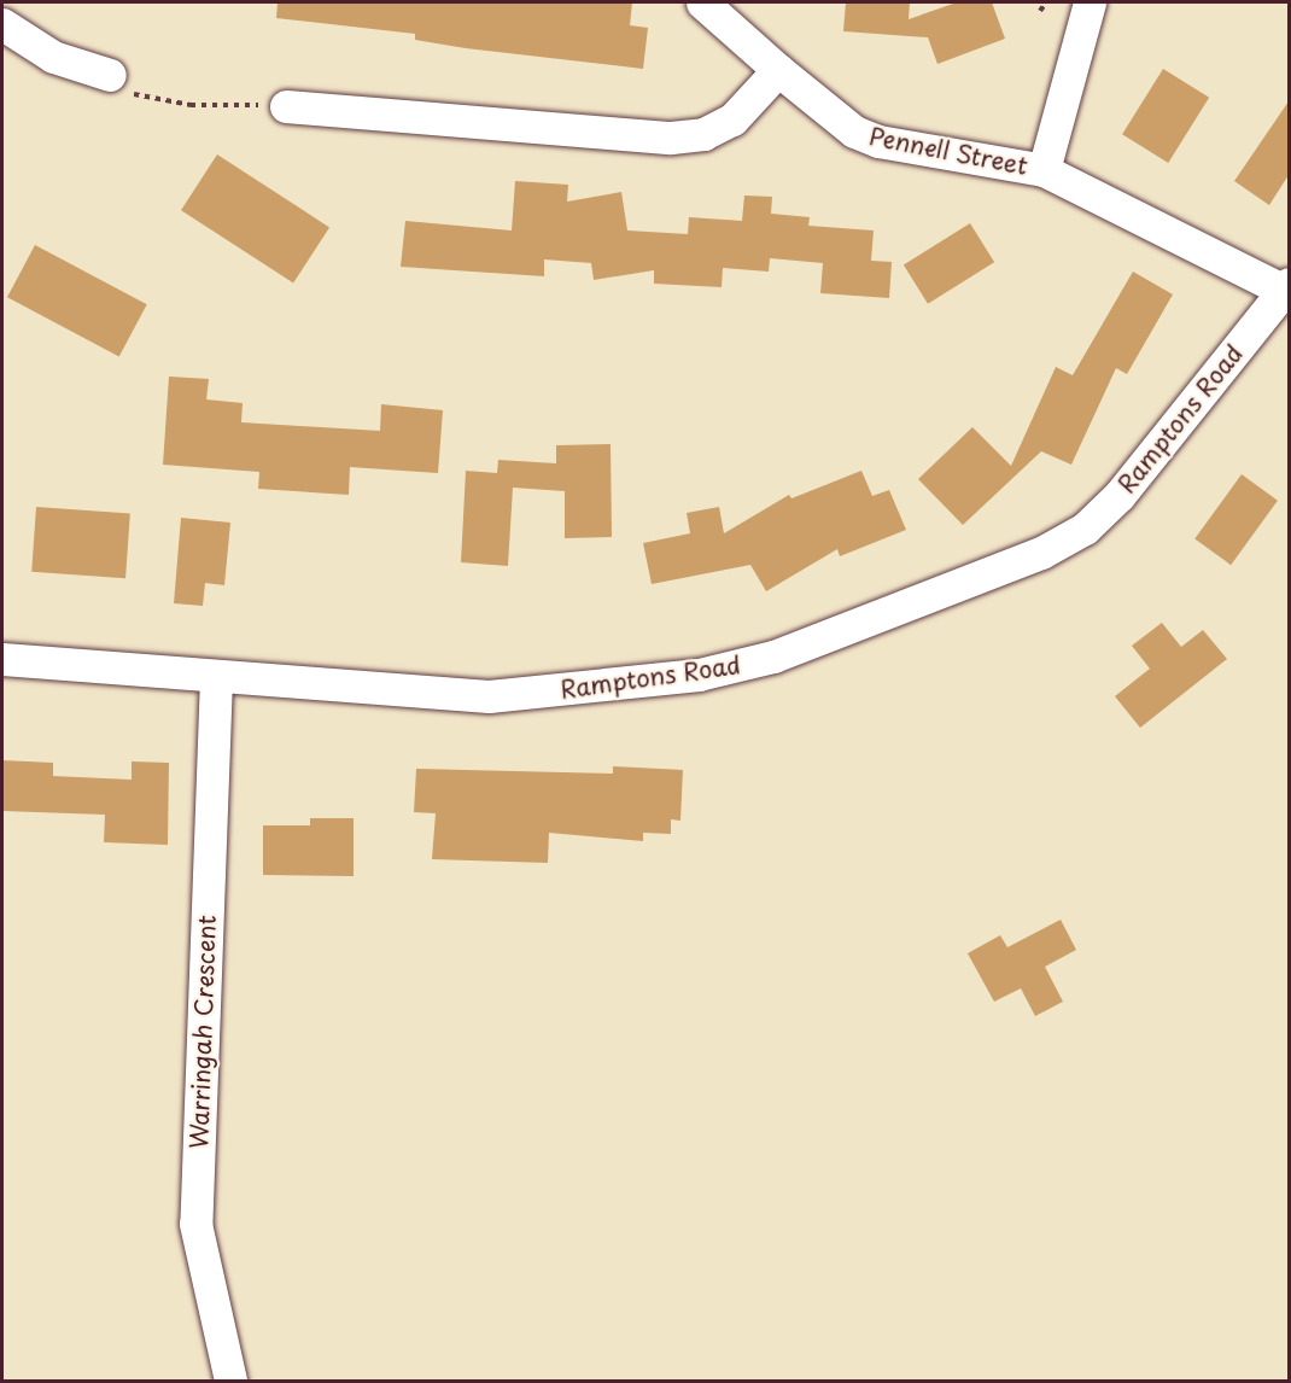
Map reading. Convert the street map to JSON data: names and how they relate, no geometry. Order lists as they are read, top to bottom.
{
  "streets": {
    "street": ["Pennell Street", "Ramptons Road", "Warringah Crescent"]
  },
  "crossings": [
    ["Pennell Street", "Ramptons Road"],
    ["Ramptons Road", "Warringah Crescent"]
  ]
}
